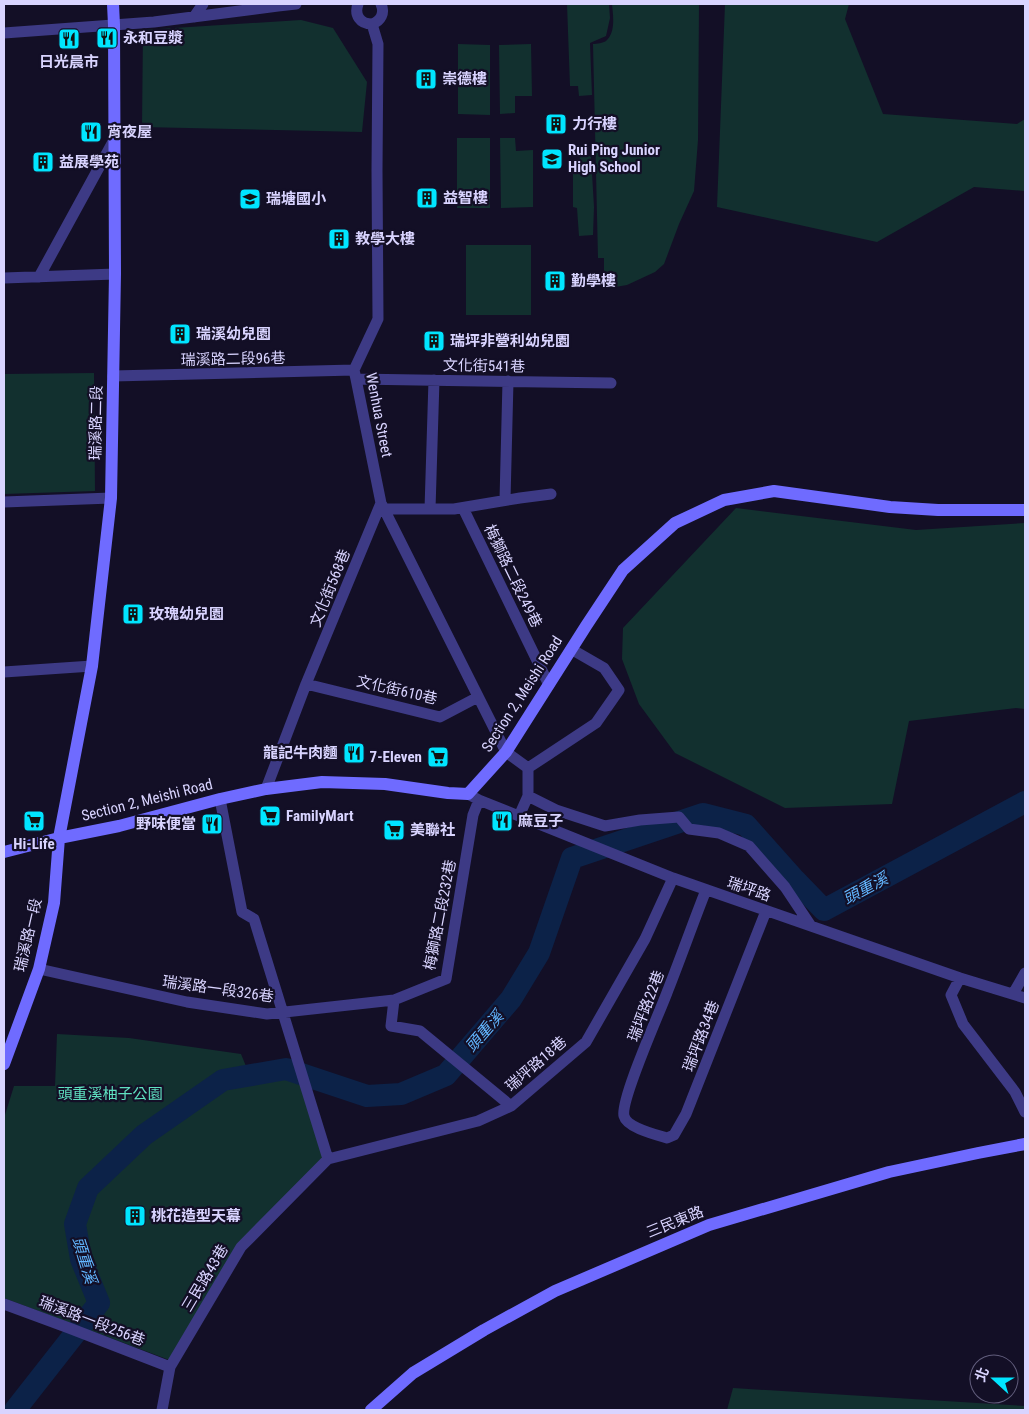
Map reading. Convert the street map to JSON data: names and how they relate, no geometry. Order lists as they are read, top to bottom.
{
  "streets": {
    "street": [
      "瑞溪路二段96巷",
      "文化街541巷",
      "Wenhua Street",
      "瑞溪路二段",
      "梅獅路二段249巷",
      "文化街568巷",
      "文化街610巷",
      "Section 2, Meishi Road",
      "瑞坪路",
      "梅獅路二段232巷",
      "瑞溪路一段",
      "瑞溪路一段326巷",
      "瑞坪路22巷",
      "瑞坪路34巷",
      "瑞坪路18巷",
      "三民東路",
      "三民路43巷",
      "瑞溪路一段256巷"
    ]
  },
  "crossings": [
    ["瑞溪路二段96巷", "文化街541巷"],
    ["瑞溪路二段96巷", "Wenhua Street"],
    ["瑞溪路二段96巷", "瑞溪路二段"],
    ["文化街541巷", "Wenhua Street"],
    ["Wenhua Street", "文化街568巷"],
    ["Wenhua Street", "文化街610巷"],
    ["Wenhua Street", "Section 2, Meishi Road"],
    ["瑞溪路二段", "Section 2, Meishi Road"],
    ["瑞溪路二段", "瑞溪路一段"],
    ["梅獅路二段249巷", "Section 2, Meishi Road"],
    ["文化街568巷", "文化街610巷"],
    ["文化街568巷", "Section 2, Meishi Road"],
    ["Section 2, Meishi Road", "瑞坪路"],
    ["Section 2, Meishi Road", "梅獅路二段232巷"],
    ["Section 2, Meishi Road", "瑞溪路一段"],
    ["瑞坪路", "梅獅路二段232巷"],
    ["瑞坪路", "瑞坪路22巷"],
    ["瑞坪路", "瑞坪路34巷"],
    ["瑞坪路", "瑞坪路18巷"],
    ["梅獅路二段232巷", "瑞溪路一段326巷"],
    ["瑞溪路一段", "瑞溪路一段326巷"],
    ["瑞坪路22巷", "瑞坪路34巷"],
    ["瑞坪路18巷", "三民路43巷"],
    ["三民路43巷", "瑞溪路一段256巷"]
  ],
  "water": ["頭重溪"],
  "parks": ["頭重溪柚子公園"],
  "places": {
    "restaurant": [
      "永和豆漿",
      "日光晨市",
      "宵夜屋",
      "龍記牛肉麵",
      "麻豆子",
      "野味便當"
    ],
    "building": [
      "崇德樓",
      "力行樓",
      "益展學苑",
      "益智樓",
      "教學大樓",
      "勤學樓",
      "瑞溪幼兒園",
      "瑞坪非營利幼兒園",
      "玫瑰幼兒園",
      "桃花造型天幕"
    ],
    "school or university": ["Rui Ping Junior High School", "瑞塘國小"],
    "supermarket": [
      "7-Eleven",
      "FamilyMart",
      "Hi-Life",
      "美聯社"
    ]
  },
  "north": "left"
}
